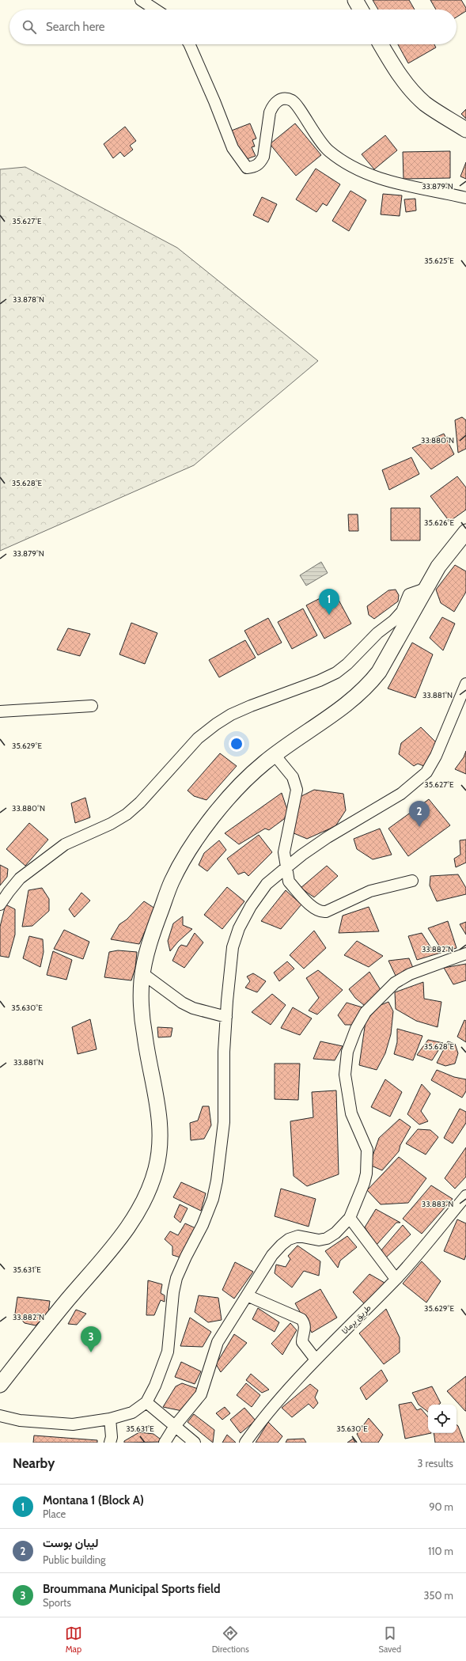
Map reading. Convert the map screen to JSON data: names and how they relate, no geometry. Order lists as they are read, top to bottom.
{
  "streets": {
    "street": ["طريق برمانا"]
  },
  "page": {
    "search": "Search here",
    "pins": ["1", "2", "3"],
    "heading": ["Nearby", "3 results"],
    "list": [
      {
        "mark": "1",
        "name": "Montana 1 (Block A)",
        "note": "Place",
        "value": "90 m"
      },
      {
        "mark": "2",
        "name": "ليبان بوست",
        "note": "Public building",
        "value": "110 m"
      },
      {
        "mark": "3",
        "name": "Broummana Municipal Sports field",
        "note": "Sports",
        "value": "350 m"
      }
    ],
    "nav": ["Map", "Directions", "Saved"]
  },
  "coordinates": [
    "33.879°N",
    "35.627°E",
    "35.625°E",
    "33.878°N",
    "33.880°N",
    "35.628°E",
    "35.626°E",
    "33.881°N",
    "35.629°E",
    "33.882°N",
    "35.630°E",
    "33.883°N",
    "35.631°E"
  ]
}
